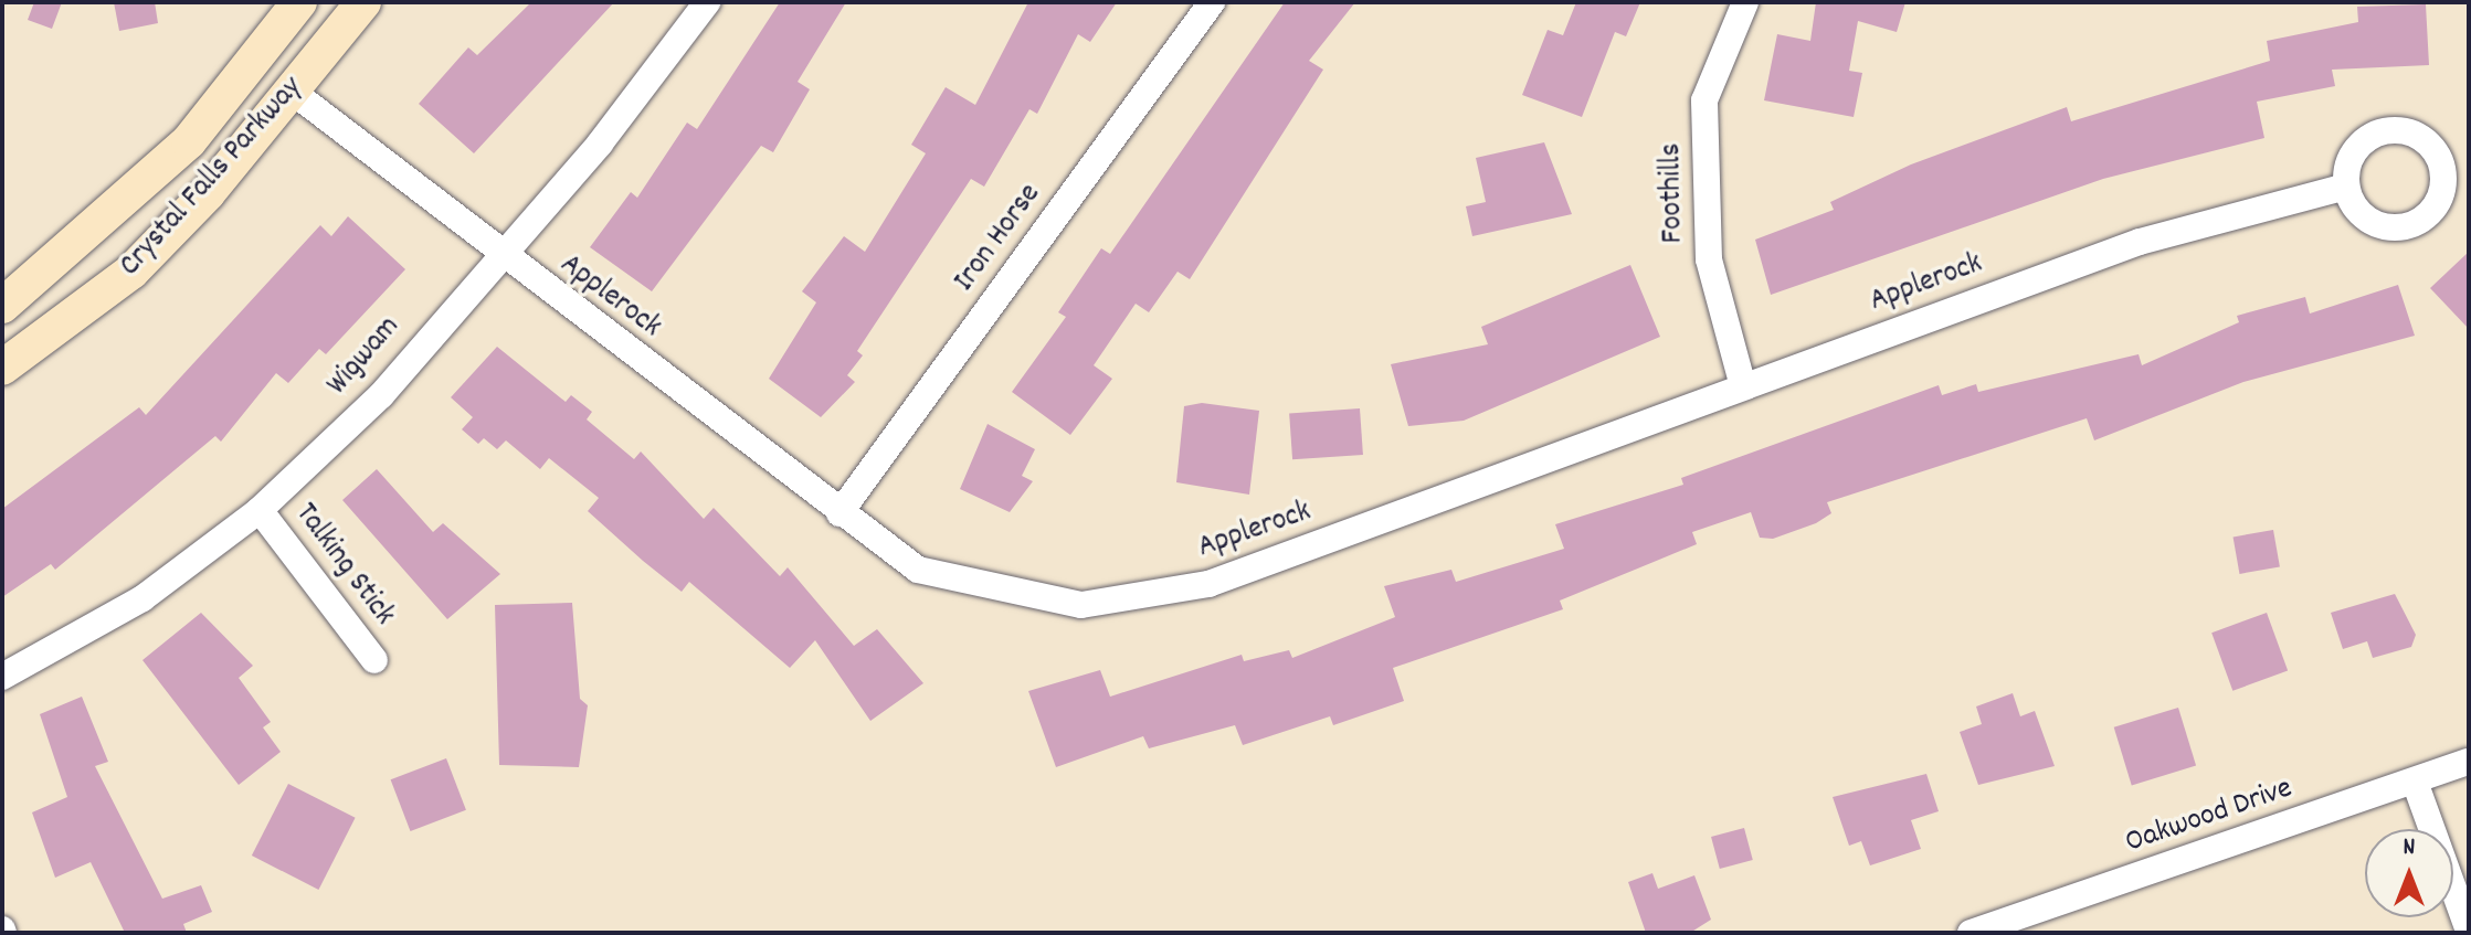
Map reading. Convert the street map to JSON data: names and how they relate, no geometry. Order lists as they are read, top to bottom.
{
  "streets": {
    "main road": ["Crystal Falls Parkway"],
    "street": [
      "Foothills",
      "Iron Horse",
      "Applerock",
      "Wigwam",
      "Talking Stick",
      "Oakwood Drive"
    ]
  },
  "crossings": [
    ["Crystal Falls Parkway", "Applerock"],
    ["Foothills", "Applerock"],
    ["Iron Horse", "Applerock"],
    ["Applerock", "Wigwam"],
    ["Wigwam", "Talking Stick"]
  ],
  "north": "top"
}
